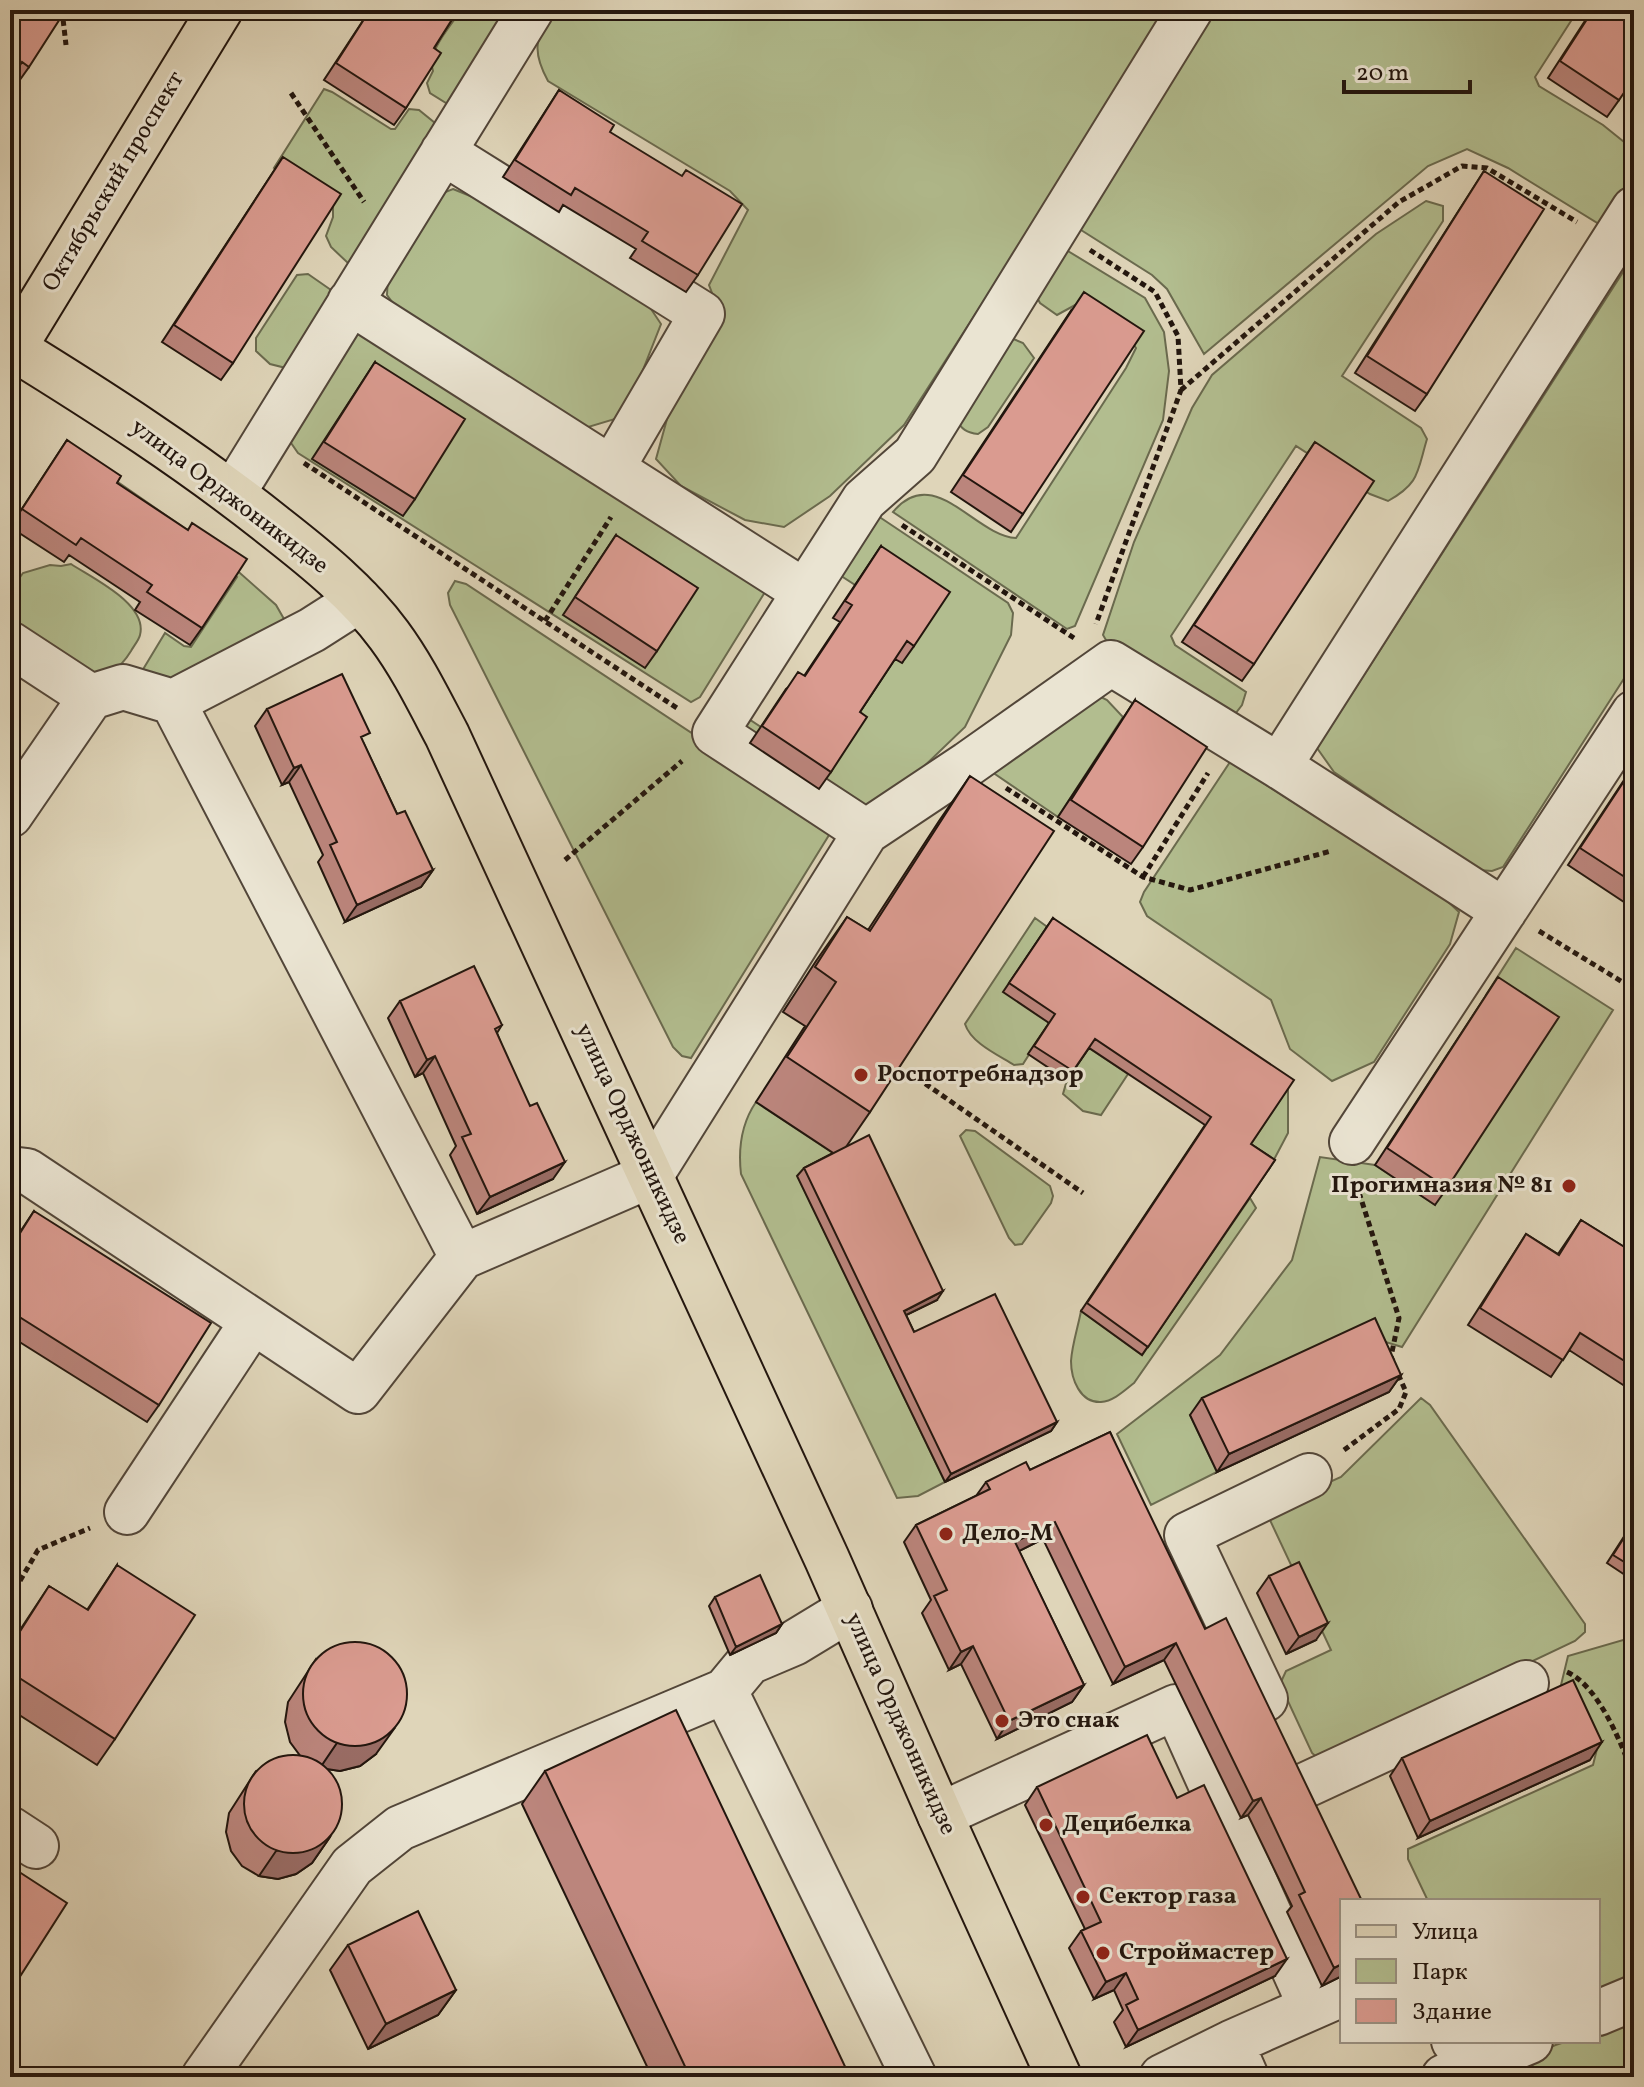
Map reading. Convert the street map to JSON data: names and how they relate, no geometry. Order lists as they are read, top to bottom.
{
  "streets": {
    "main road": ["Октябрьский проспект", "улица Орджоникидзе"]
  },
  "crossings": [
    ["Октябрьский проспект", "улица Орджоникидзе"]
  ],
  "places": [
    "Роспотребнадзор",
    "Прогимназия № 81",
    "Дело-М",
    "Это снак",
    "Децибелка",
    "Сектор газа",
    "Строймастер"
  ],
  "legend": ["Улица", "Парк", "Здание"],
  "scale_bar": "20 m"
}
